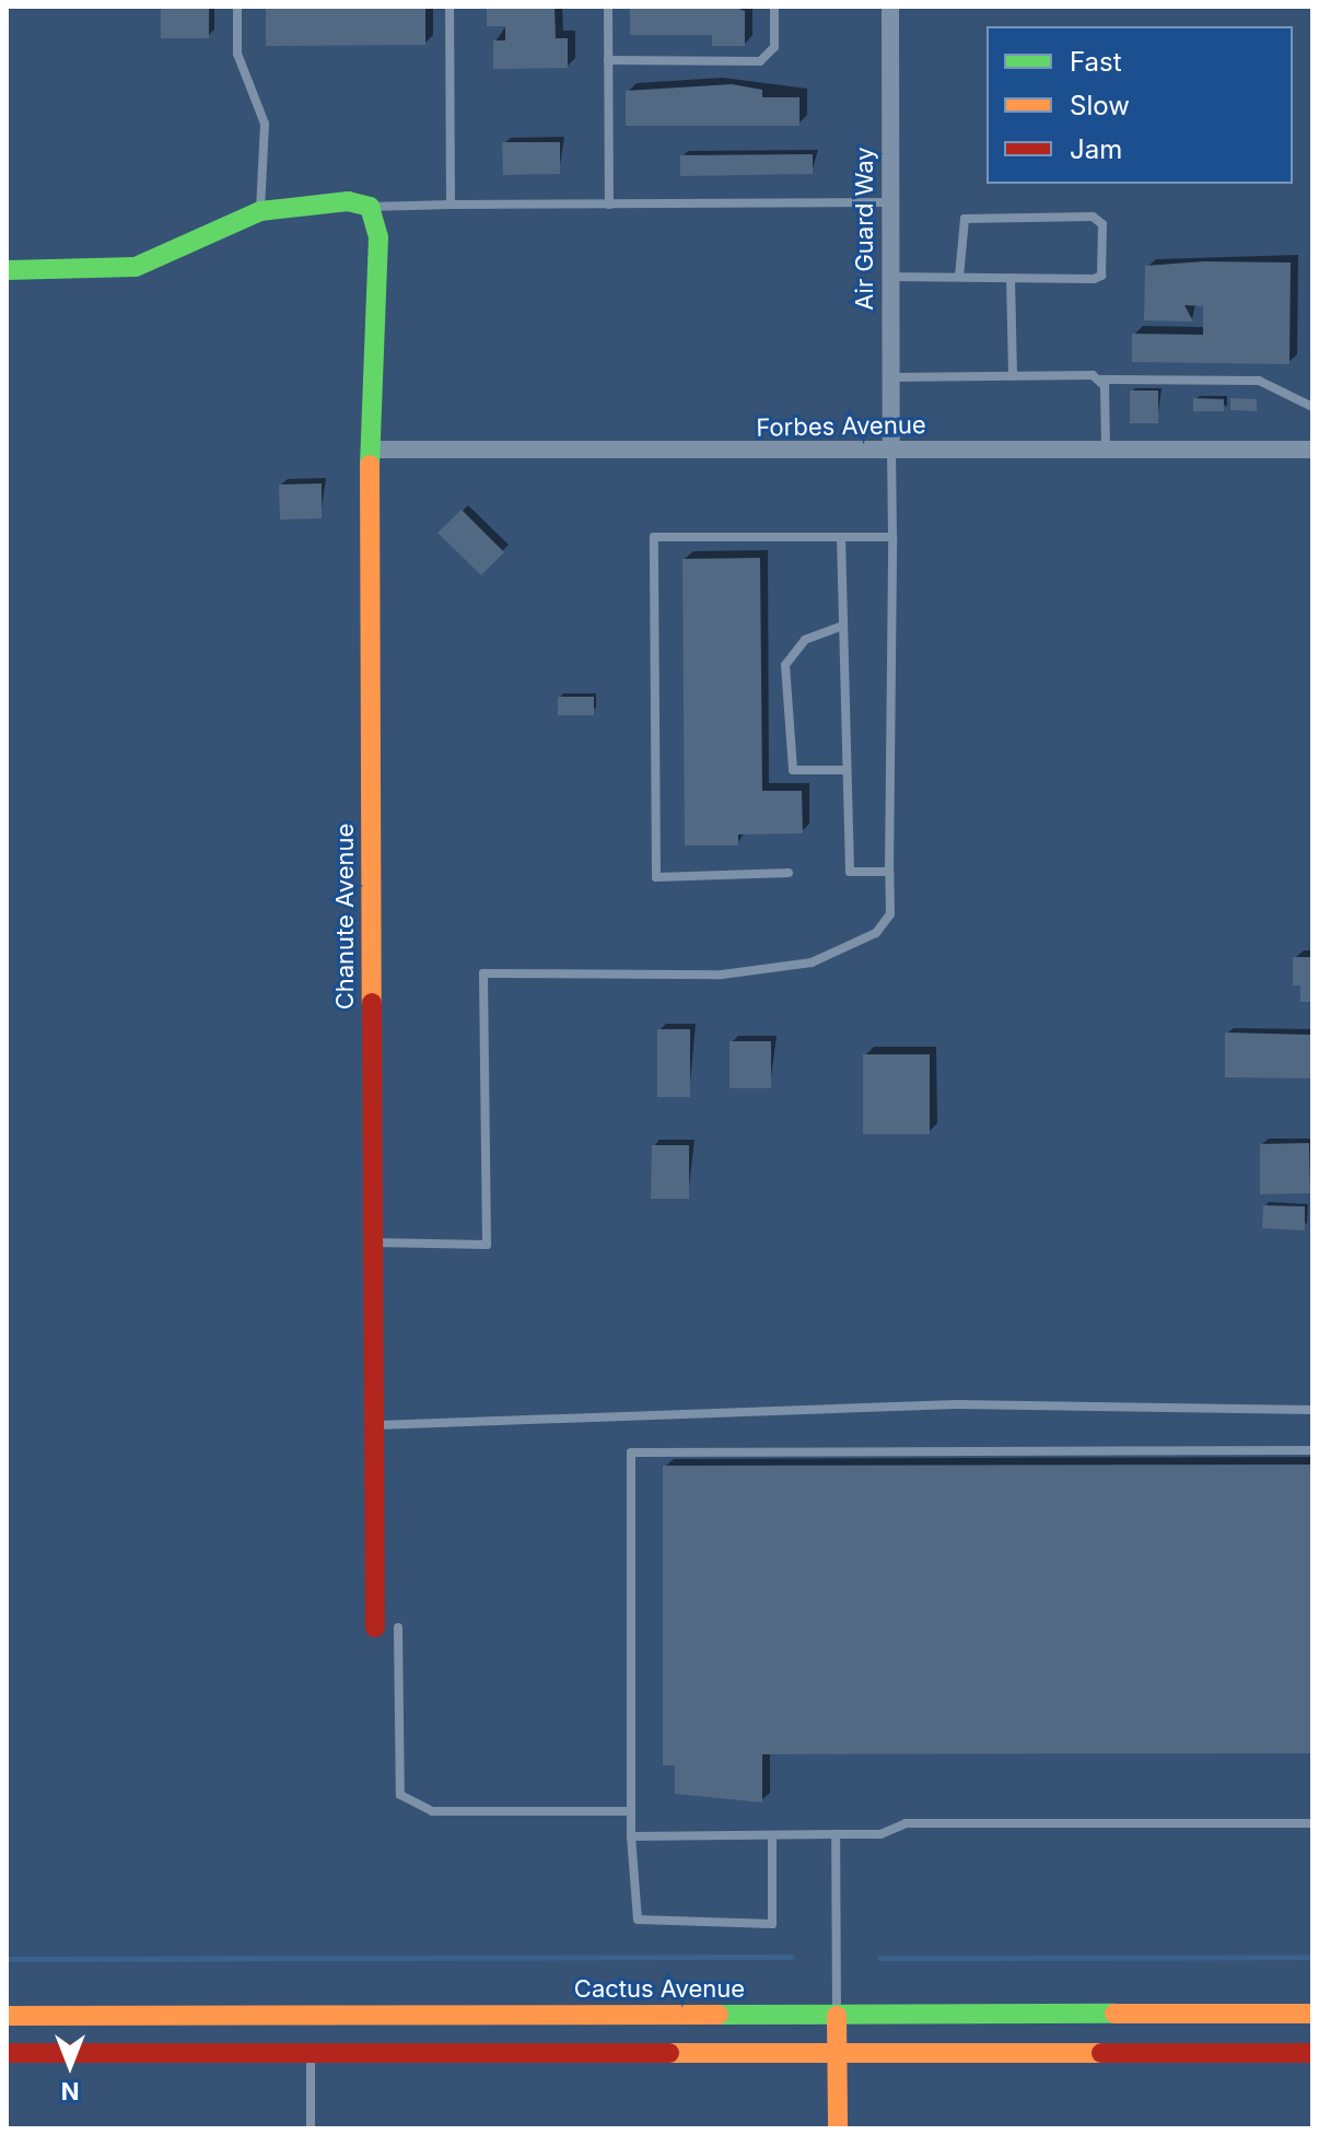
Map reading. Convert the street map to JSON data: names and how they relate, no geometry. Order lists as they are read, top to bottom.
{
  "streets": {
    "main road": ["Chanute Avenue", "Cactus Avenue"],
    "street": ["Air Guard Way", "Forbes Avenue"]
  },
  "crossings": [
    ["Air Guard Way", "Forbes Avenue"],
    ["Forbes Avenue", "Chanute Avenue"]
  ],
  "legend": ["Fast", "Slow", "Jam"],
  "north": "bottom"
}
